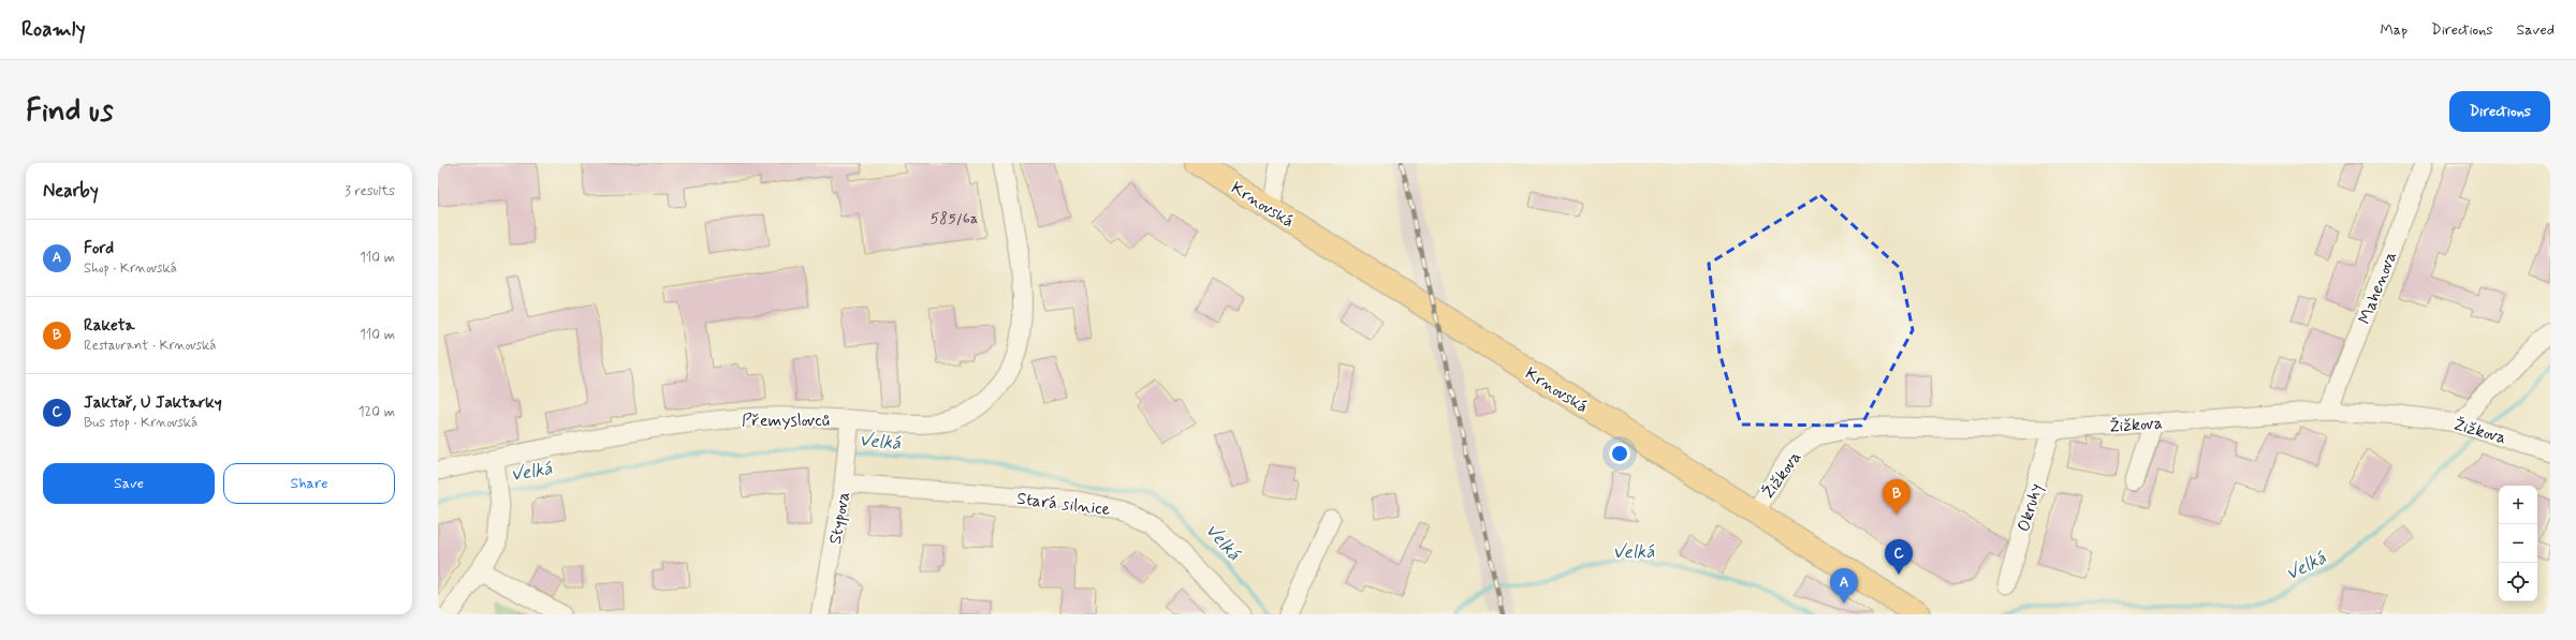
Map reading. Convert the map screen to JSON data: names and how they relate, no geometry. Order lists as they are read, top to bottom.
{
  "streets": {
    "main road": ["Krnovská"],
    "street": [
      "Mahenova",
      "Přemyslovců",
      "Žižkova",
      "Stará silnice",
      "Okruhy",
      "Stypova"
    ]
  },
  "crossings": [
    ["Krnovská", "Žižkova"],
    ["Mahenova", "Žižkova"],
    ["Přemyslovců", "Stypova"],
    ["Žižkova", "Okruhy"],
    ["Stará silnice", "Stypova"]
  ],
  "water": ["Velká"],
  "house_numbers": ["585/6a"],
  "page": {
    "header": "Roamly",
    "nav": ["Map", "Directions", "Saved"],
    "buttons": [
      "Directions",
      ["Save", "Share"]
    ],
    "title": "Find us",
    "heading": ["Nearby", "3 results"],
    "list": [
      {
        "mark": "A",
        "name": "Ford",
        "note": "Shop · Krnovská",
        "value": "110 m"
      },
      {
        "mark": "B",
        "name": "Raketa",
        "note": "Restaurant · Krnovská",
        "value": "110 m"
      },
      {
        "mark": "C",
        "name": "Jaktař, U Jaktarky",
        "note": "Bus stop · Krnovská",
        "value": "120 m"
      }
    ],
    "pins": ["B", "C", "A"],
    "map_buttons": ["+", "−"]
  }
}
